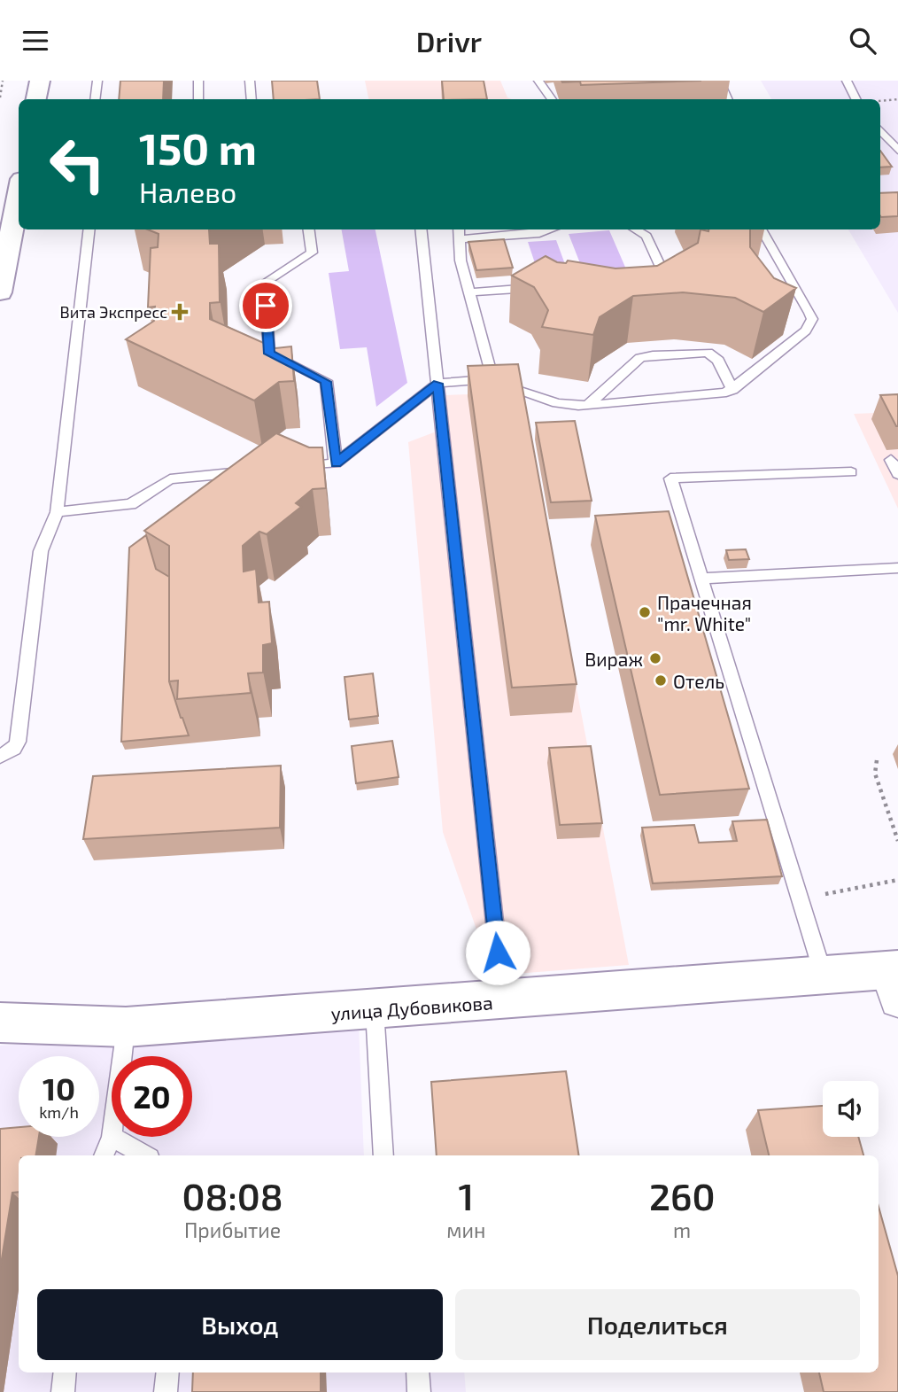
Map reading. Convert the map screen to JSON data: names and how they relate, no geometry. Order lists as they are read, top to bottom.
{
  "streets": {
    "street": ["улица Дубовикова"]
  },
  "places": {
    "health": ["Вита Экспресс"],
    "other": ["Прачечная \"mr. White\"", "Вираж", "Отель"]
  },
  "page": {
    "header": "Drivr",
    "turn": ["150 m", "Налево"],
    "speed": "10 km/h",
    "limit": "20",
    "eta": [
      "08:08",
      "Прибытие",
      "1",
      "мин",
      "260",
      "m"
    ],
    "buttons": ["Выход", "Поделиться"]
  }
}
